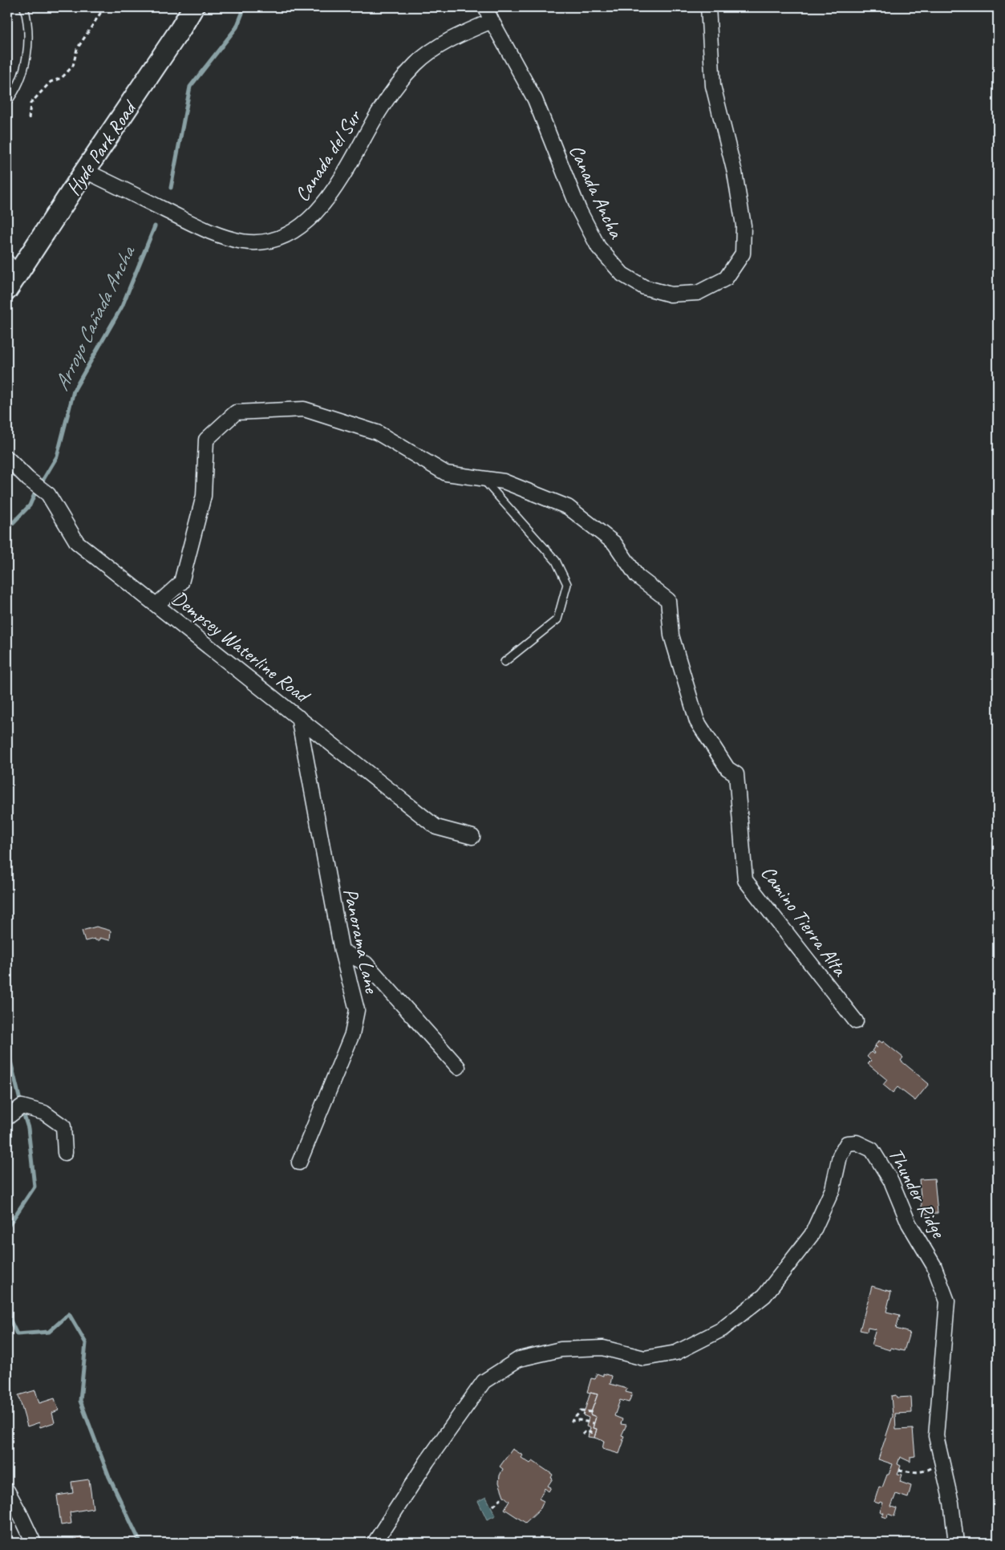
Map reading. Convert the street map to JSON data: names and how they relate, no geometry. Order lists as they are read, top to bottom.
{
  "streets": {
    "main road": ["Hyde Park Road"],
    "street": [
      "Canada del Sur",
      "Canada Ancha",
      "Dempsey Waterline Road",
      "Camino Tierra Alta",
      "Panorama Lane",
      "Thunder Ridge"
    ]
  },
  "crossings": [
    ["Hyde Park Road", "Canada del Sur"],
    ["Canada del Sur", "Canada Ancha"],
    ["Dempsey Waterline Road", "Camino Tierra Alta"],
    ["Dempsey Waterline Road", "Panorama Lane"]
  ],
  "water": ["Arroyo Cañada Ancha"]
}
